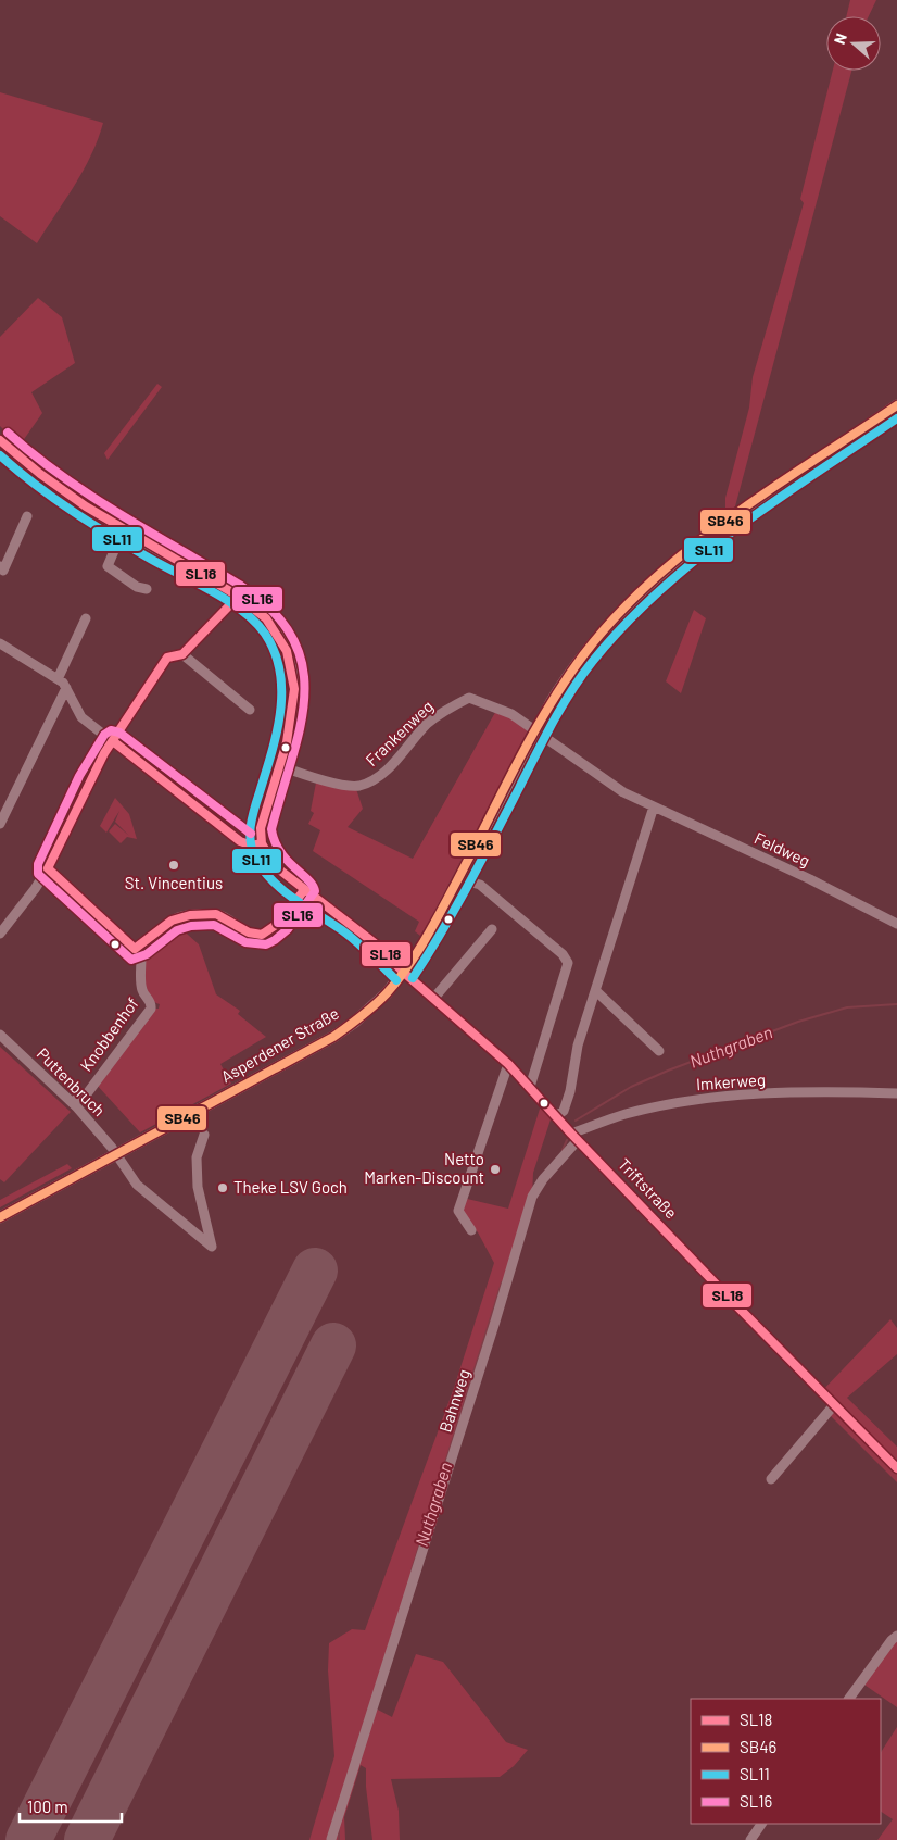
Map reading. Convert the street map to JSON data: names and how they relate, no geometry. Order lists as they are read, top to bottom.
{
  "streets": {
    "main road": ["Asperdener Straße"],
    "street": [
      "Frankenweg",
      "Feldweg",
      "Knobbenhof",
      "Puttenbruch",
      "Imkerweg",
      "Triftstraße",
      "Bahnweg"
    ]
  },
  "crossings": [
    ["Frankenweg", "Feldweg"],
    ["Frankenweg", "Asperdener Straße"],
    ["Feldweg", "Asperdener Straße"],
    ["Knobbenhof", "Puttenbruch"],
    ["Asperdener Straße", "Puttenbruch"],
    ["Asperdener Straße", "Triftstraße"],
    ["Imkerweg", "Triftstraße"],
    ["Imkerweg", "Bahnweg"],
    ["Triftstraße", "Bahnweg"]
  ],
  "water": ["Nuthgraben"],
  "places": ["St. Vincentius", "Netto Marken-Discount", "Theke LSV Goch"],
  "lines": [
    "transit line SB46",
    "transit line SL11",
    "transit line SL16",
    "transit line SL18"
  ],
  "legend": [
    "SL18",
    "SB46",
    "SL11",
    "SL16"
  ],
  "scale_bar": "100 m",
  "north": "left"
}
